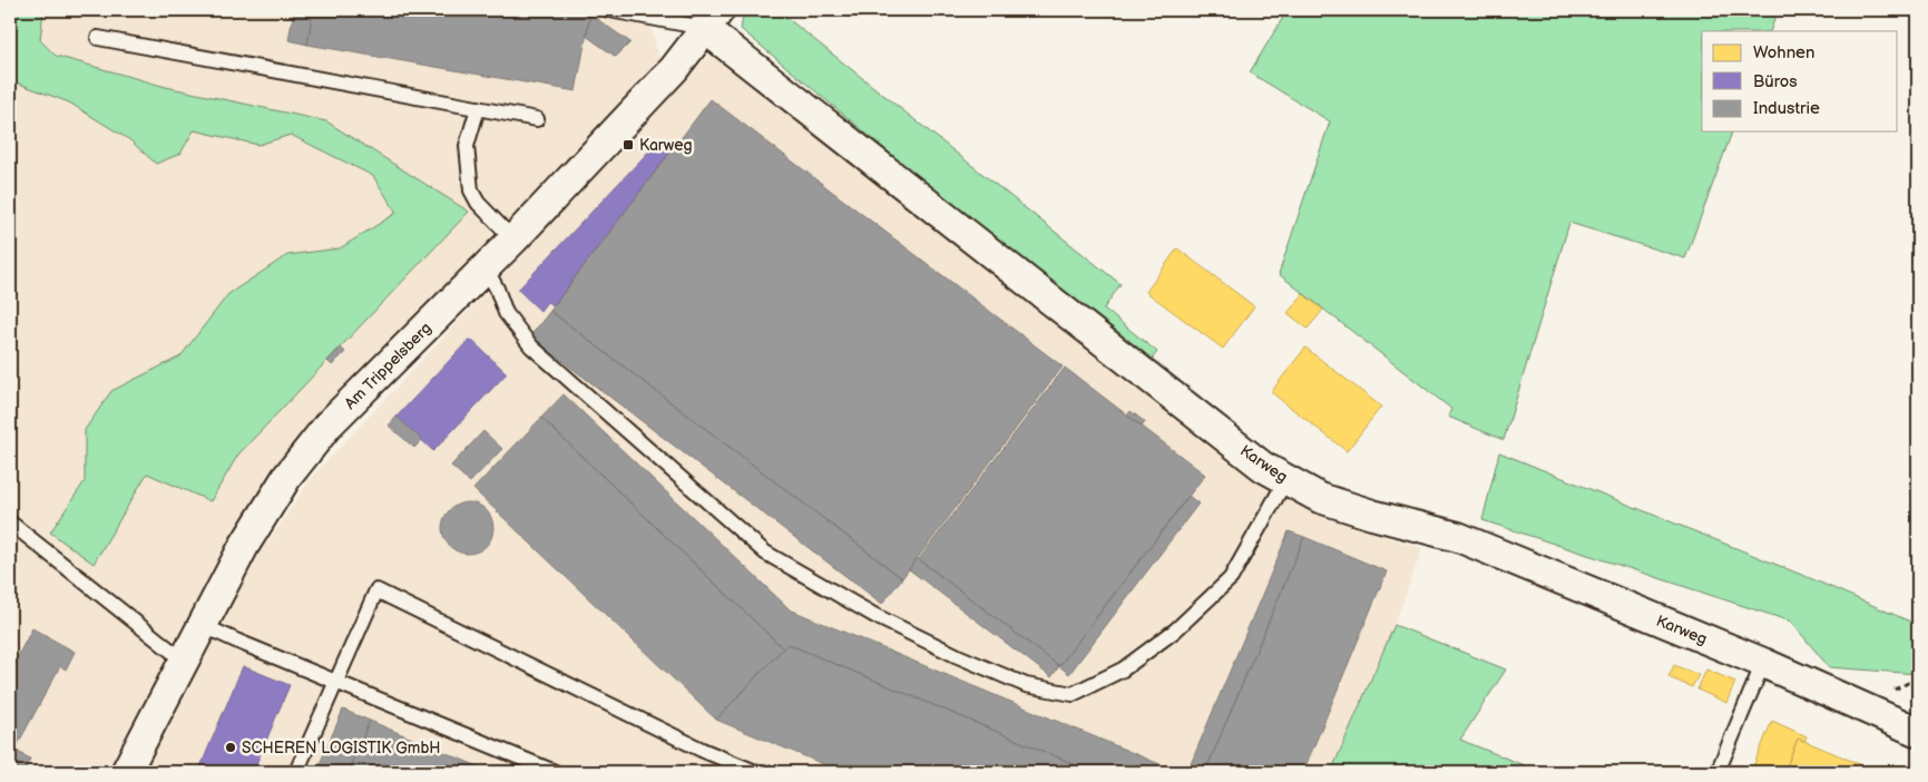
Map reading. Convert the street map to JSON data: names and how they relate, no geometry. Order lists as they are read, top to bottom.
{
  "streets": {
    "street": ["Am Trippelsberg", "Karweg"]
  },
  "crossings": [
    ["Am Trippelsberg", "Karweg"]
  ],
  "places": {
    "transit": ["Karweg"],
    "other": ["SCHEREN LOGISTIK GmbH"]
  },
  "legend": ["Wohnen", "Büros", "Industrie"]
}
